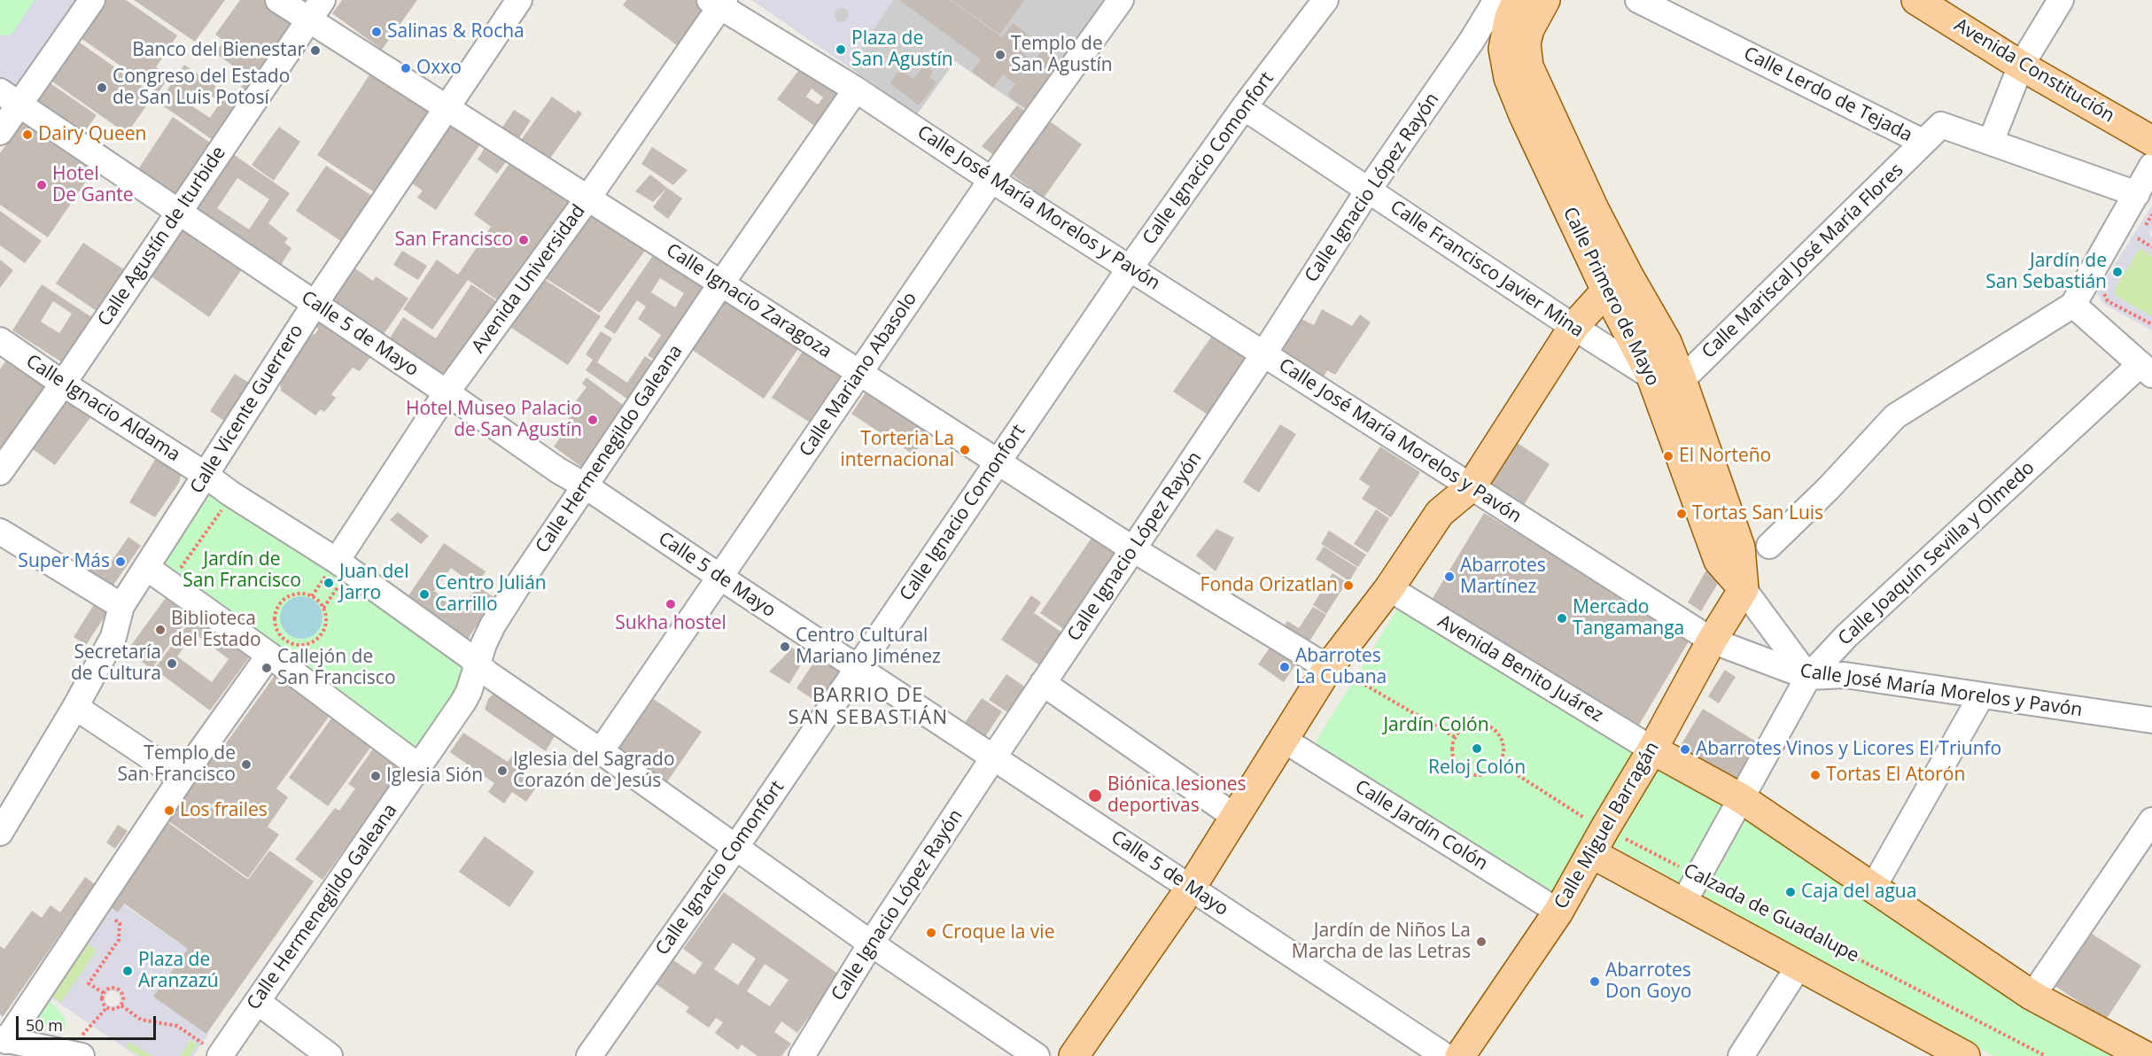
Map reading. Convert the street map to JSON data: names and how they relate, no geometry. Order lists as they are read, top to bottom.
{
  "streets": {
    "main road": [
      "Avenida Constitución",
      "Calle Primero de Mayo",
      "Calle Miguel Barragán",
      "Calzada de Guadalupe"
    ],
    "street": [
      "Calle Lerdo de Tejada",
      "Calle Ignacio Comonfort",
      "Calle Ignacio López Rayón",
      "Calle José María Morelos y Pavón",
      "Calle Agustín de Iturbide",
      "Calle Mariscal José María Flores",
      "Calle Francisco Javier Mina",
      "Avenida Universidad",
      "Calle Ignacio Zaragoza",
      "Calle 5 de Mayo",
      "Calle Mariano Abasolo",
      "Calle Ignacio Aldama",
      "Calle Vicente Guerrero",
      "Calle Hermenegildo Galeana",
      "Calle Joaquín Sevilla y Olmedo",
      "Avenida Benito Juárez",
      "Calle Jardín Colón"
    ]
  },
  "crossings": [
    ["Calle Lerdo de Tejada", "Calle Mariscal José María Flores"],
    ["Calle Ignacio Comonfort", "Calle José María Morelos y Pavón"],
    ["Calle Ignacio Comonfort", "Calle Francisco Javier Mina"],
    ["Calle Ignacio Comonfort", "Calle Ignacio Zaragoza"],
    ["Calle Ignacio Comonfort", "Calle 5 de Mayo"],
    ["Calle Ignacio Comonfort", "Calle Ignacio Aldama"],
    ["Calle Ignacio López Rayón", "Calle José María Morelos y Pavón"],
    ["Calle Ignacio López Rayón", "Calle Francisco Javier Mina"],
    ["Calle Ignacio López Rayón", "Calle Ignacio Zaragoza"],
    ["Calle Ignacio López Rayón", "Calle 5 de Mayo"],
    ["Calle Ignacio López Rayón", "Calle Ignacio Aldama"],
    ["Calle José María Morelos y Pavón", "Avenida Universidad"],
    ["Calle José María Morelos y Pavón", "Calle Primero de Mayo"],
    ["Calle José María Morelos y Pavón", "Calle Mariano Abasolo"],
    ["Calle José María Morelos y Pavón", "Calle Hermenegildo Galeana"],
    ["Calle José María Morelos y Pavón", "Calle Joaquín Sevilla y Olmedo"],
    ["Calle José María Morelos y Pavón", "Calle Miguel Barragán"],
    ["Calle Agustín de Iturbide", "Calle Ignacio Zaragoza"],
    ["Calle Agustín de Iturbide", "Calle 5 de Mayo"],
    ["Calle Agustín de Iturbide", "Calle Ignacio Aldama"],
    ["Calle Mariscal José María Flores", "Calle Primero de Mayo"],
    ["Calle Francisco Javier Mina", "Calle Primero de Mayo"],
    ["Avenida Universidad", "Calle Ignacio Zaragoza"],
    ["Avenida Universidad", "Calle 5 de Mayo"],
    ["Avenida Universidad", "Calle Ignacio Aldama"],
    ["Calle Primero de Mayo", "Calle Joaquín Sevilla y Olmedo"],
    ["Calle Primero de Mayo", "Calle Miguel Barragán"],
    ["Calle Ignacio Zaragoza", "Calle Mariano Abasolo"],
    ["Calle Ignacio Zaragoza", "Calle Vicente Guerrero"],
    ["Calle Ignacio Zaragoza", "Calle Hermenegildo Galeana"],
    ["Calle 5 de Mayo", "Calle Mariano Abasolo"],
    ["Calle 5 de Mayo", "Calle Vicente Guerrero"],
    ["Calle 5 de Mayo", "Calle Hermenegildo Galeana"],
    ["Calle Mariano Abasolo", "Calle Ignacio Aldama"],
    ["Calle Ignacio Aldama", "Calle Vicente Guerrero"],
    ["Calle Ignacio Aldama", "Calle Hermenegildo Galeana"],
    ["Calle Joaquín Sevilla y Olmedo", "Calzada de Guadalupe"],
    ["Avenida Benito Juárez", "Calle Miguel Barragán"],
    ["Calle Jardín Colón", "Calle Miguel Barragán"],
    ["Calle Miguel Barragán", "Calzada de Guadalupe"]
  ],
  "districts": ["BARRIO DE SAN SEBASTIÁN"],
  "parks": ["Jardín de San Francisco", "Jardín Colón"],
  "places": [
    "Salinas & Rocha",
    "Plaza de San Agustín",
    "Banco del Bienestar",
    "Templo de San Agustín",
    "Oxxo",
    "Congreso del Estado de San Luis Potosí",
    "Dairy Queen",
    "Hotel De Gante",
    "San Francisco",
    "Jardín de San Sebastián",
    "Hotel Museo Palacio de San Agustín",
    "Torteria La internacional",
    "El Norteño",
    "Tortas San Luis",
    "Super Más",
    "Abarrotes Martínez",
    "Juan del Jarro",
    "Fonda Orizatlan",
    "Centro Julián Carrillo",
    "Sukha hostel",
    "Mercado Tangamanga",
    "Biblioteca del Estado",
    "Centro Cultural Mariano Jiménez",
    "Secretaría de Cultura",
    "Abarrotes La Cubana",
    "Callejón de San Francisco",
    "Reloj Colón",
    "Abarrotes Vinos y Licores El Triunfo",
    "Templo de San Francisco",
    "Iglesia del Sagrado Corazón de Jesús",
    "Tortas El Atorón",
    "Iglesia Sión",
    "Biónica lesiones deportivas",
    "Los frailes",
    "Caja del agua",
    "Croque la vie",
    "Jardín de Niños La Marcha de las Letras",
    "Plaza de Aranzazú",
    "Abarrotes Don Goyo"
  ],
  "scale_bar": "50 m"
}
